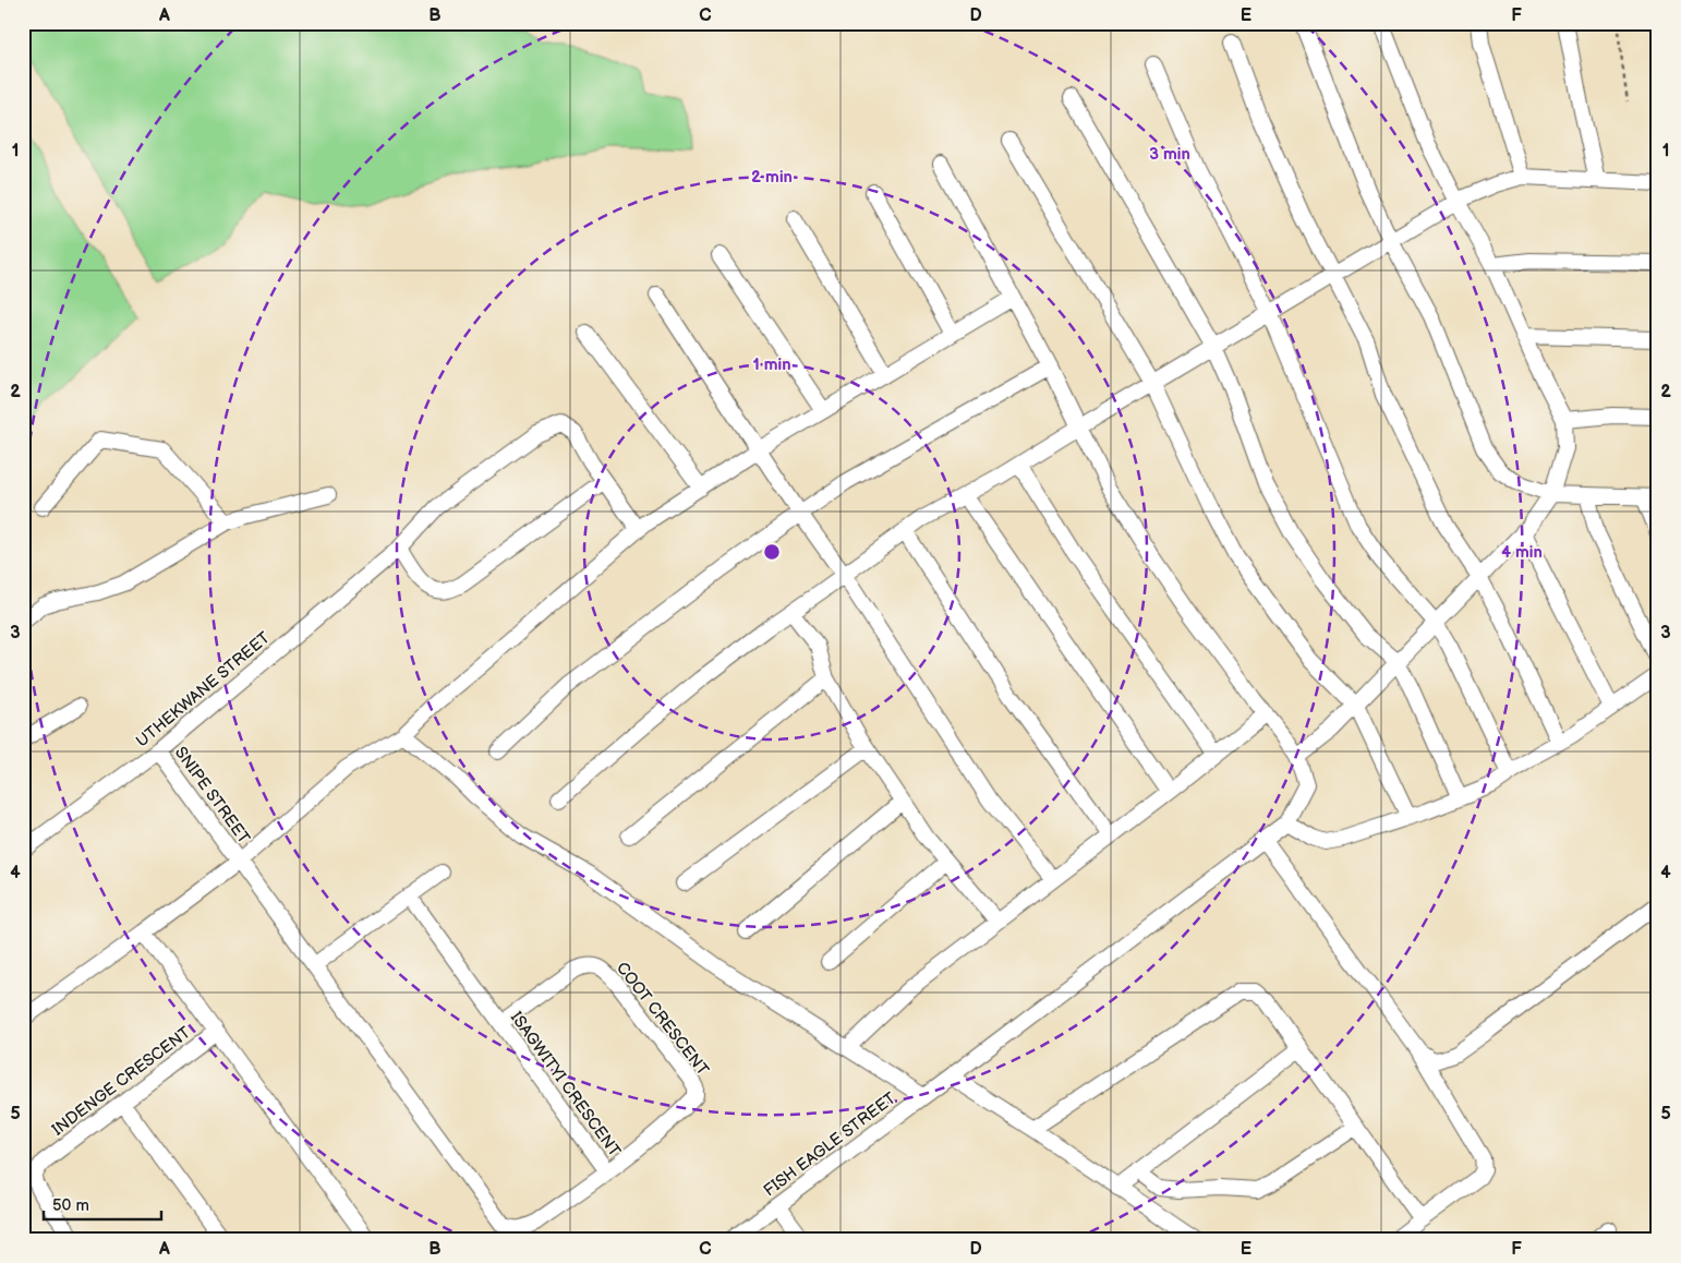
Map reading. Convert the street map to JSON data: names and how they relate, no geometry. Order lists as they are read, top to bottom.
{
  "streets": {
    "street": [
      "UTHEKWANE STREET",
      "SNIPE STREET",
      "COOT CRESCENT",
      "INDENGE CRESCENT",
      "ISAGWITYI CRESCENT",
      "FISH EAGLE STREET"
    ]
  },
  "crossings": [
    ["UTHEKWANE STREET", "SNIPE STREET"],
    ["SNIPE STREET", "ISAGWITYI CRESCENT"],
    ["COOT CRESCENT", "ISAGWITYI CRESCENT"]
  ],
  "scale_bar": "50 m",
  "grid": {
    "columns": [
      "A",
      "B",
      "C",
      "D",
      "E",
      "F"
    ],
    "rows": [
      "1",
      "2",
      "3",
      "4",
      "5"
    ]
  },
  "rings": [
    "3 min",
    "2 min",
    "1 min",
    "4 min"
  ]
}
